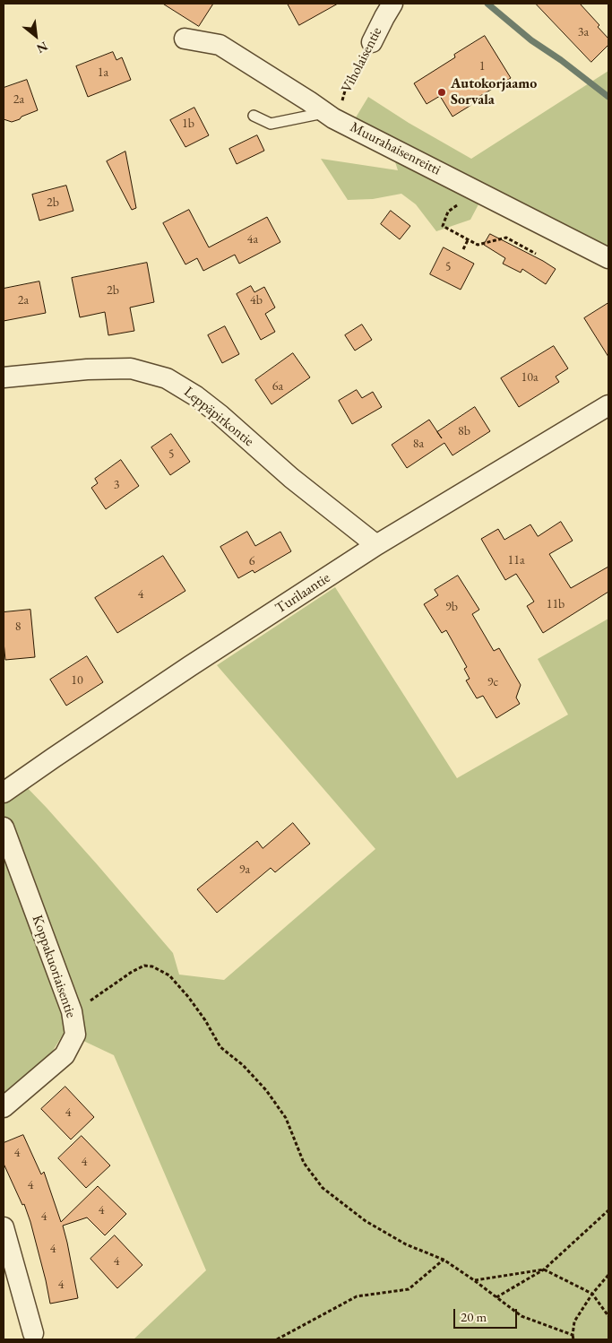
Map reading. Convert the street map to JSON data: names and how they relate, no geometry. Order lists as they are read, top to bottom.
{
  "streets": {
    "street": [
      "Viholaisentie",
      "Muurahaisenreitti",
      "Leppäpirkontie",
      "Turilaantie",
      "Koppakuoriaisentie"
    ]
  },
  "crossings": [
    ["Viholaisentie", "Muurahaisenreitti"],
    ["Leppäpirkontie", "Turilaantie"]
  ],
  "places": ["Autokorjaamo Sorvala"],
  "house_numbers": [
    "3a",
    "1",
    "1a",
    "2a",
    "1b",
    "2b",
    "4a",
    "5",
    "2b",
    "2a",
    "4b",
    "10a",
    "6a",
    "8b",
    "8a",
    "5",
    "3",
    "11a",
    "6",
    "4",
    "11b",
    "9b",
    "8",
    "10",
    "9c",
    "9a",
    "4",
    "4",
    "4",
    "4",
    "4",
    "4",
    "4",
    "4",
    "4"
  ],
  "scale_bar": "20 m",
  "north": "bottom right"
}
